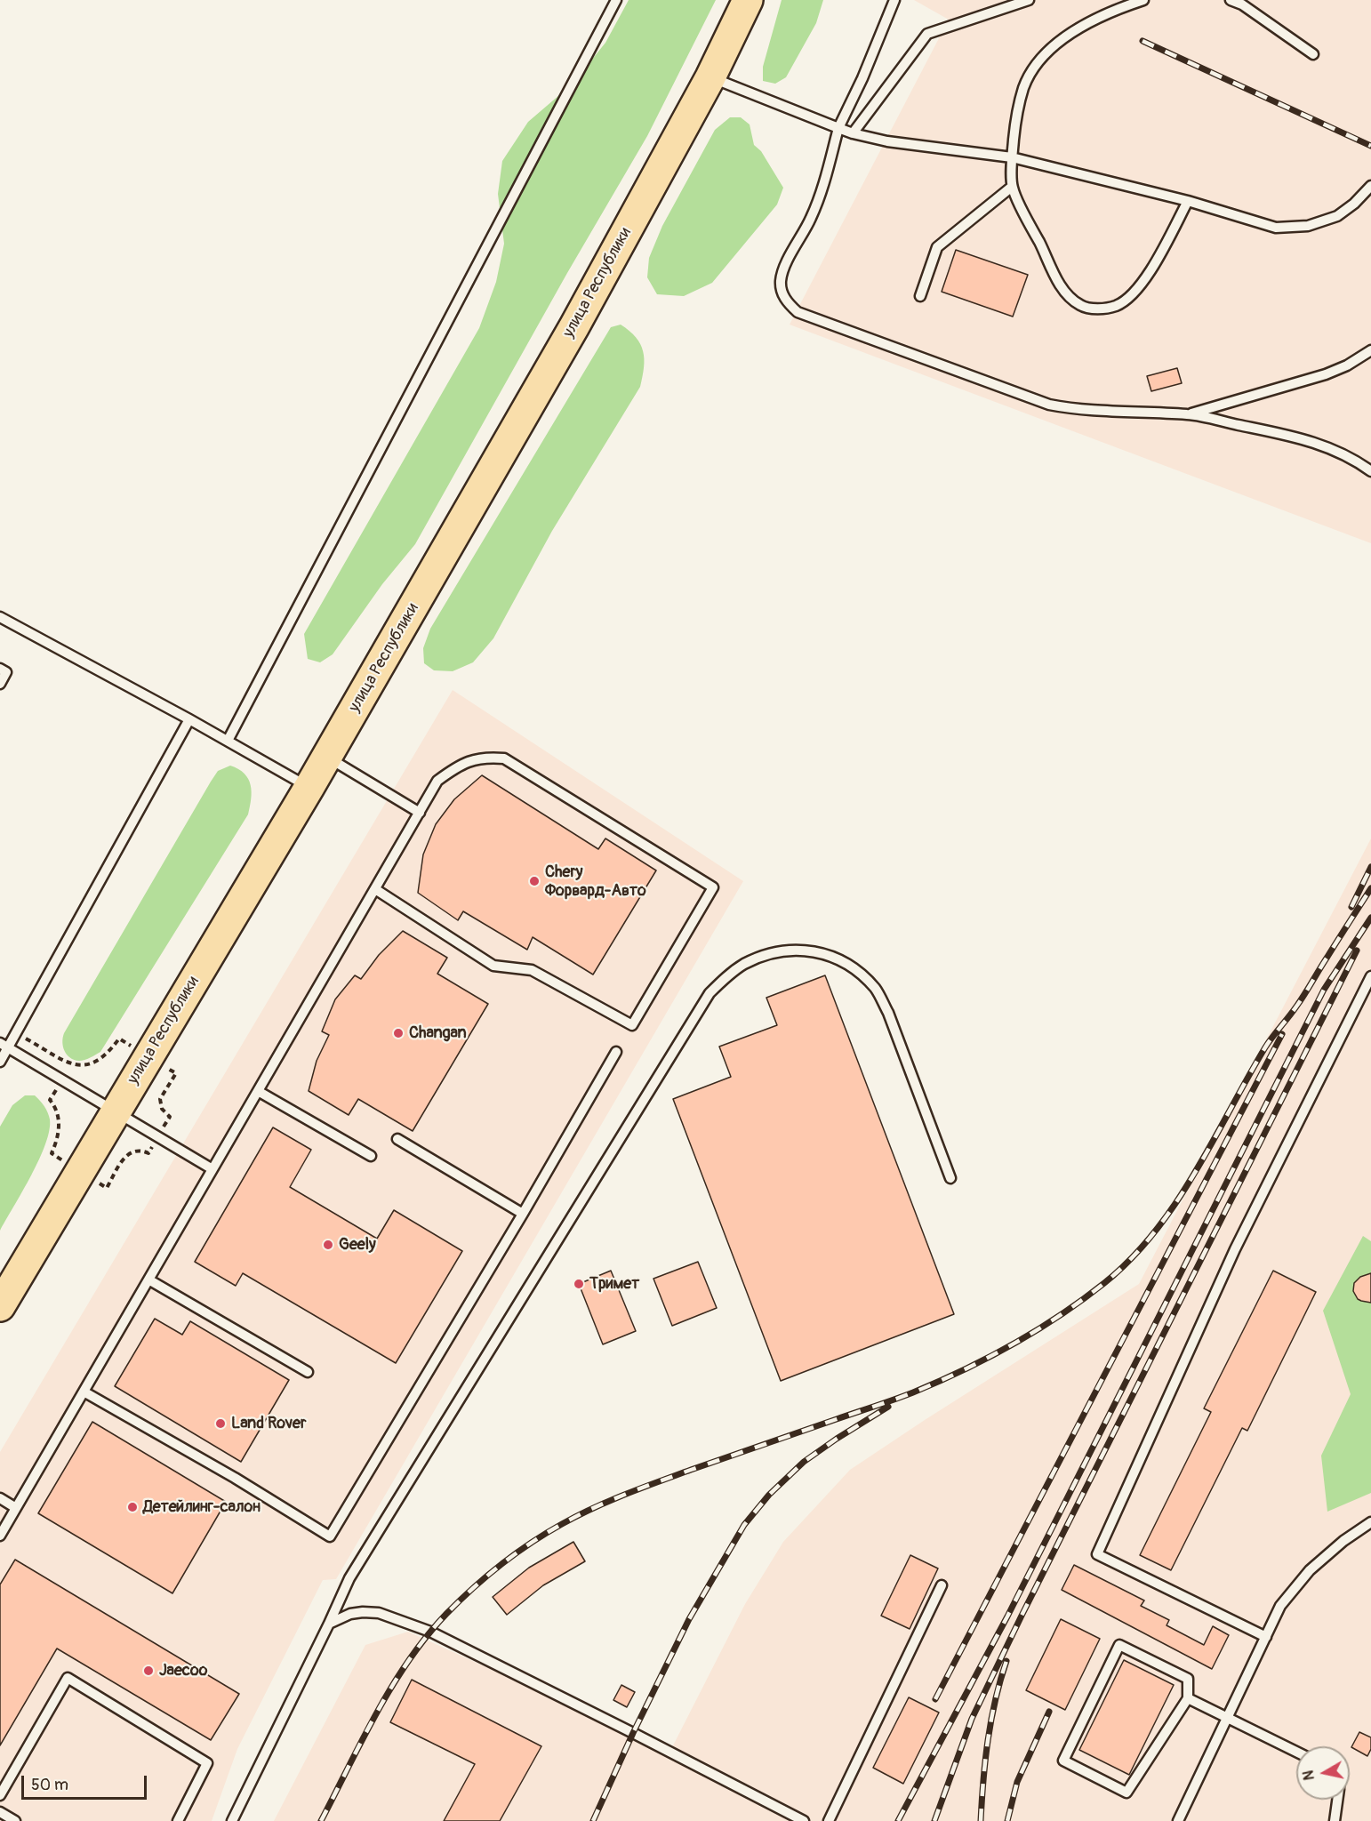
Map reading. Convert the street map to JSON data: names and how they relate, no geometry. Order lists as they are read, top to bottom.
{
  "streets": {
    "main road": ["улица Республики"]
  },
  "places": [
    "Chery Форвард-Авто",
    "Changan",
    "Geely",
    "Тримет",
    "Land Rover",
    "Детейлинг-салон",
    "Jaecoo"
  ],
  "scale_bar": "50 m",
  "north": "left"
}
